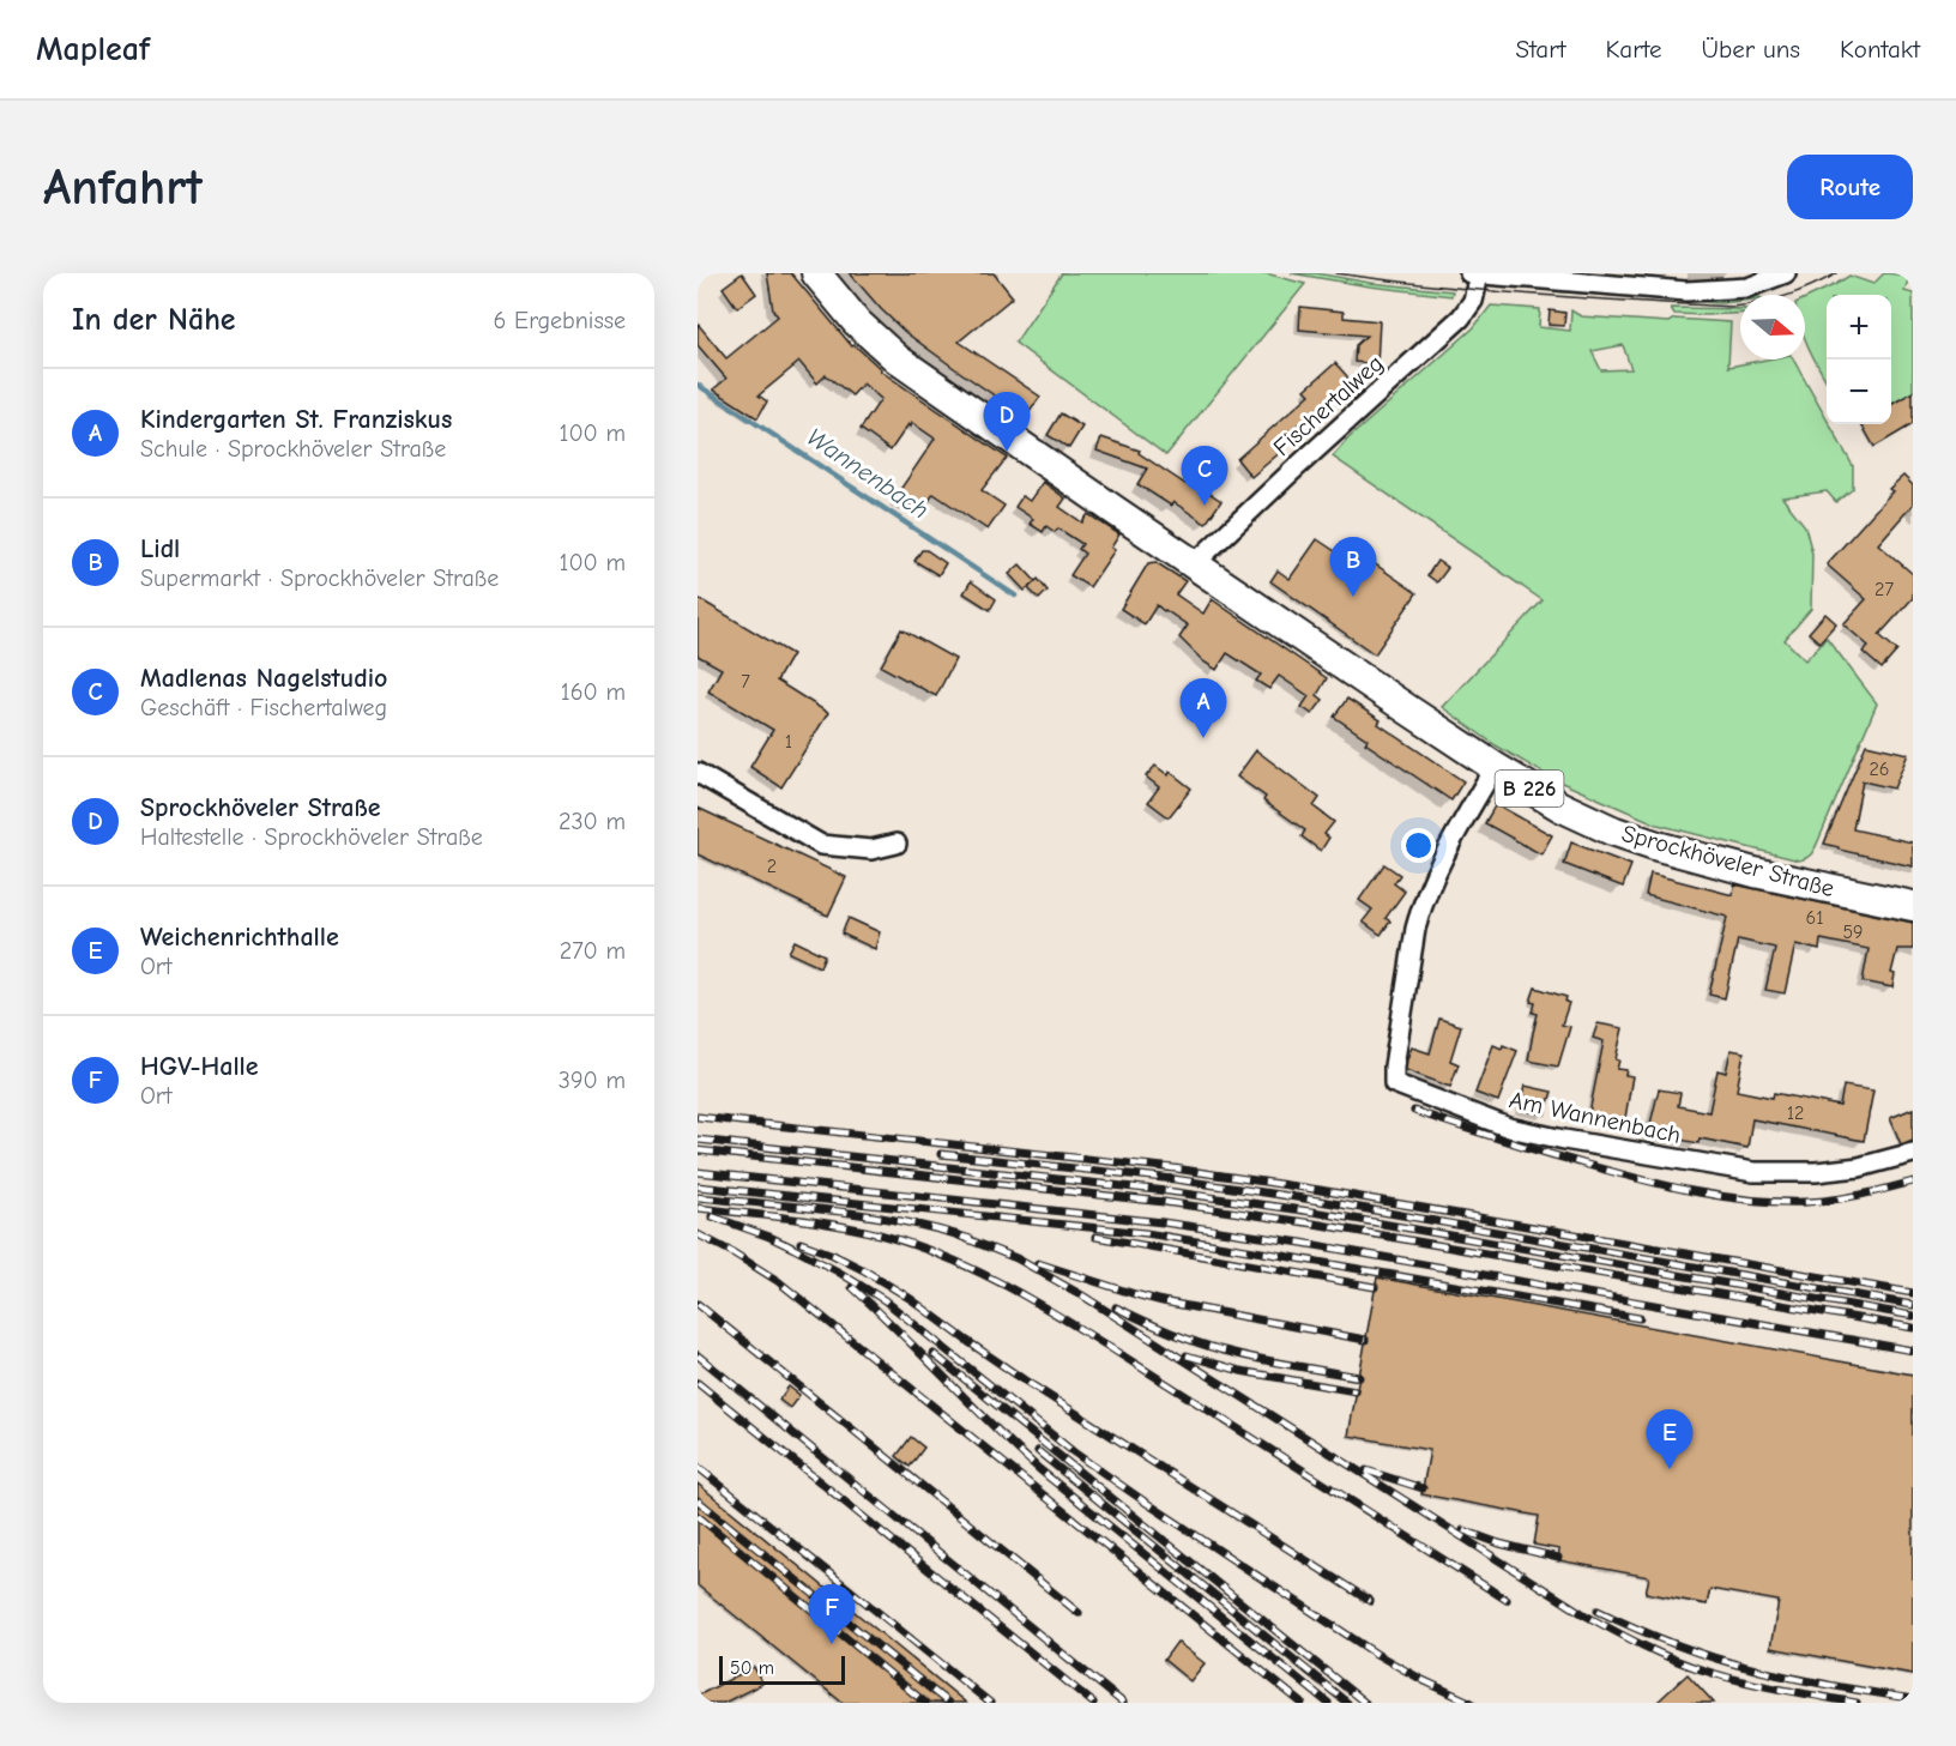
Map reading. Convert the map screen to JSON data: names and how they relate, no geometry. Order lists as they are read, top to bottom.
{
  "streets": {
    "main road": ["B 226", "Sprockhöveler Straße"],
    "street": ["Fischertalweg", "Am Wannenbach"]
  },
  "crossings": [
    ["Fischertalweg", "Sprockhöveler Straße"],
    ["Sprockhöveler Straße", "Am Wannenbach"]
  ],
  "water": ["Wannenbach"],
  "house_numbers": [
    "27",
    "7",
    "1",
    "26",
    "2",
    "61",
    "59",
    "12"
  ],
  "scale_bar": "50 m",
  "north": "right",
  "page": {
    "header": "Mapleaf",
    "nav": [
      "Start",
      "Karte",
      "Über uns",
      "Kontakt"
    ],
    "buttons": "Route",
    "title": "Anfahrt",
    "heading": ["In der Nähe", "6 Ergebnisse"],
    "map_buttons": ["+", "−"],
    "list": [
      {
        "mark": "A",
        "name": "Kindergarten St. Franziskus",
        "note": "Schule · Sprockhöveler Straße",
        "value": "100 m"
      },
      {
        "mark": "B",
        "name": "Lidl",
        "note": "Supermarkt · Sprockhöveler Straße",
        "value": "100 m"
      },
      {
        "mark": "C",
        "name": "Madlenas Nagelstudio",
        "note": "Geschäft · Fischertalweg",
        "value": "160 m"
      },
      {
        "mark": "D",
        "name": "Sprockhöveler Straße",
        "note": "Haltestelle · Sprockhöveler Straße",
        "value": "230 m"
      },
      {
        "mark": "E",
        "name": "Weichenrichthalle",
        "note": "Ort",
        "value": "270 m"
      },
      {
        "mark": "F",
        "name": "HGV-Halle",
        "note": "Ort",
        "value": "390 m"
      }
    ],
    "pins": [
      "D",
      "C",
      "B",
      "A",
      "E",
      "F"
    ],
    "scale": "50 m"
  }
}
